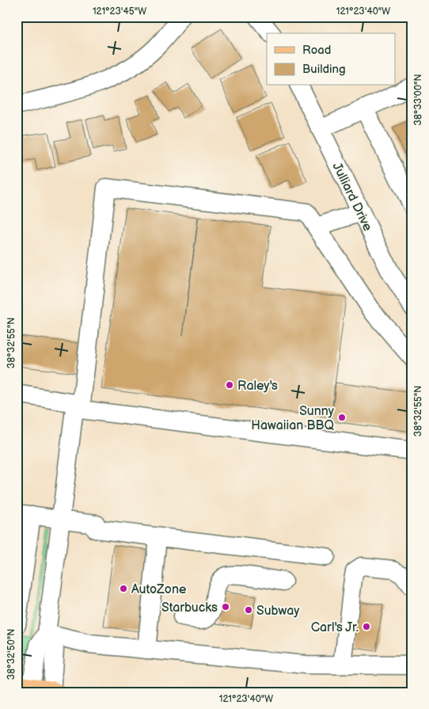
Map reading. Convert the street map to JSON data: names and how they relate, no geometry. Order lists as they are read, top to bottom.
{
  "streets": {
    "street": ["Julliard Drive"]
  },
  "places": [
    "Raley's",
    "Sunny Hawaiian BBQ",
    "AutoZone",
    "Starbucks",
    "Subway",
    "Carl's Jr."
  ],
  "legend": ["Road", "Building"],
  "coordinates": [
    "121°23'45\"W",
    "121°23'40\"W",
    "38°33'00\"N",
    "38°32'55\"N",
    "38°32'50\"N"
  ]
}
